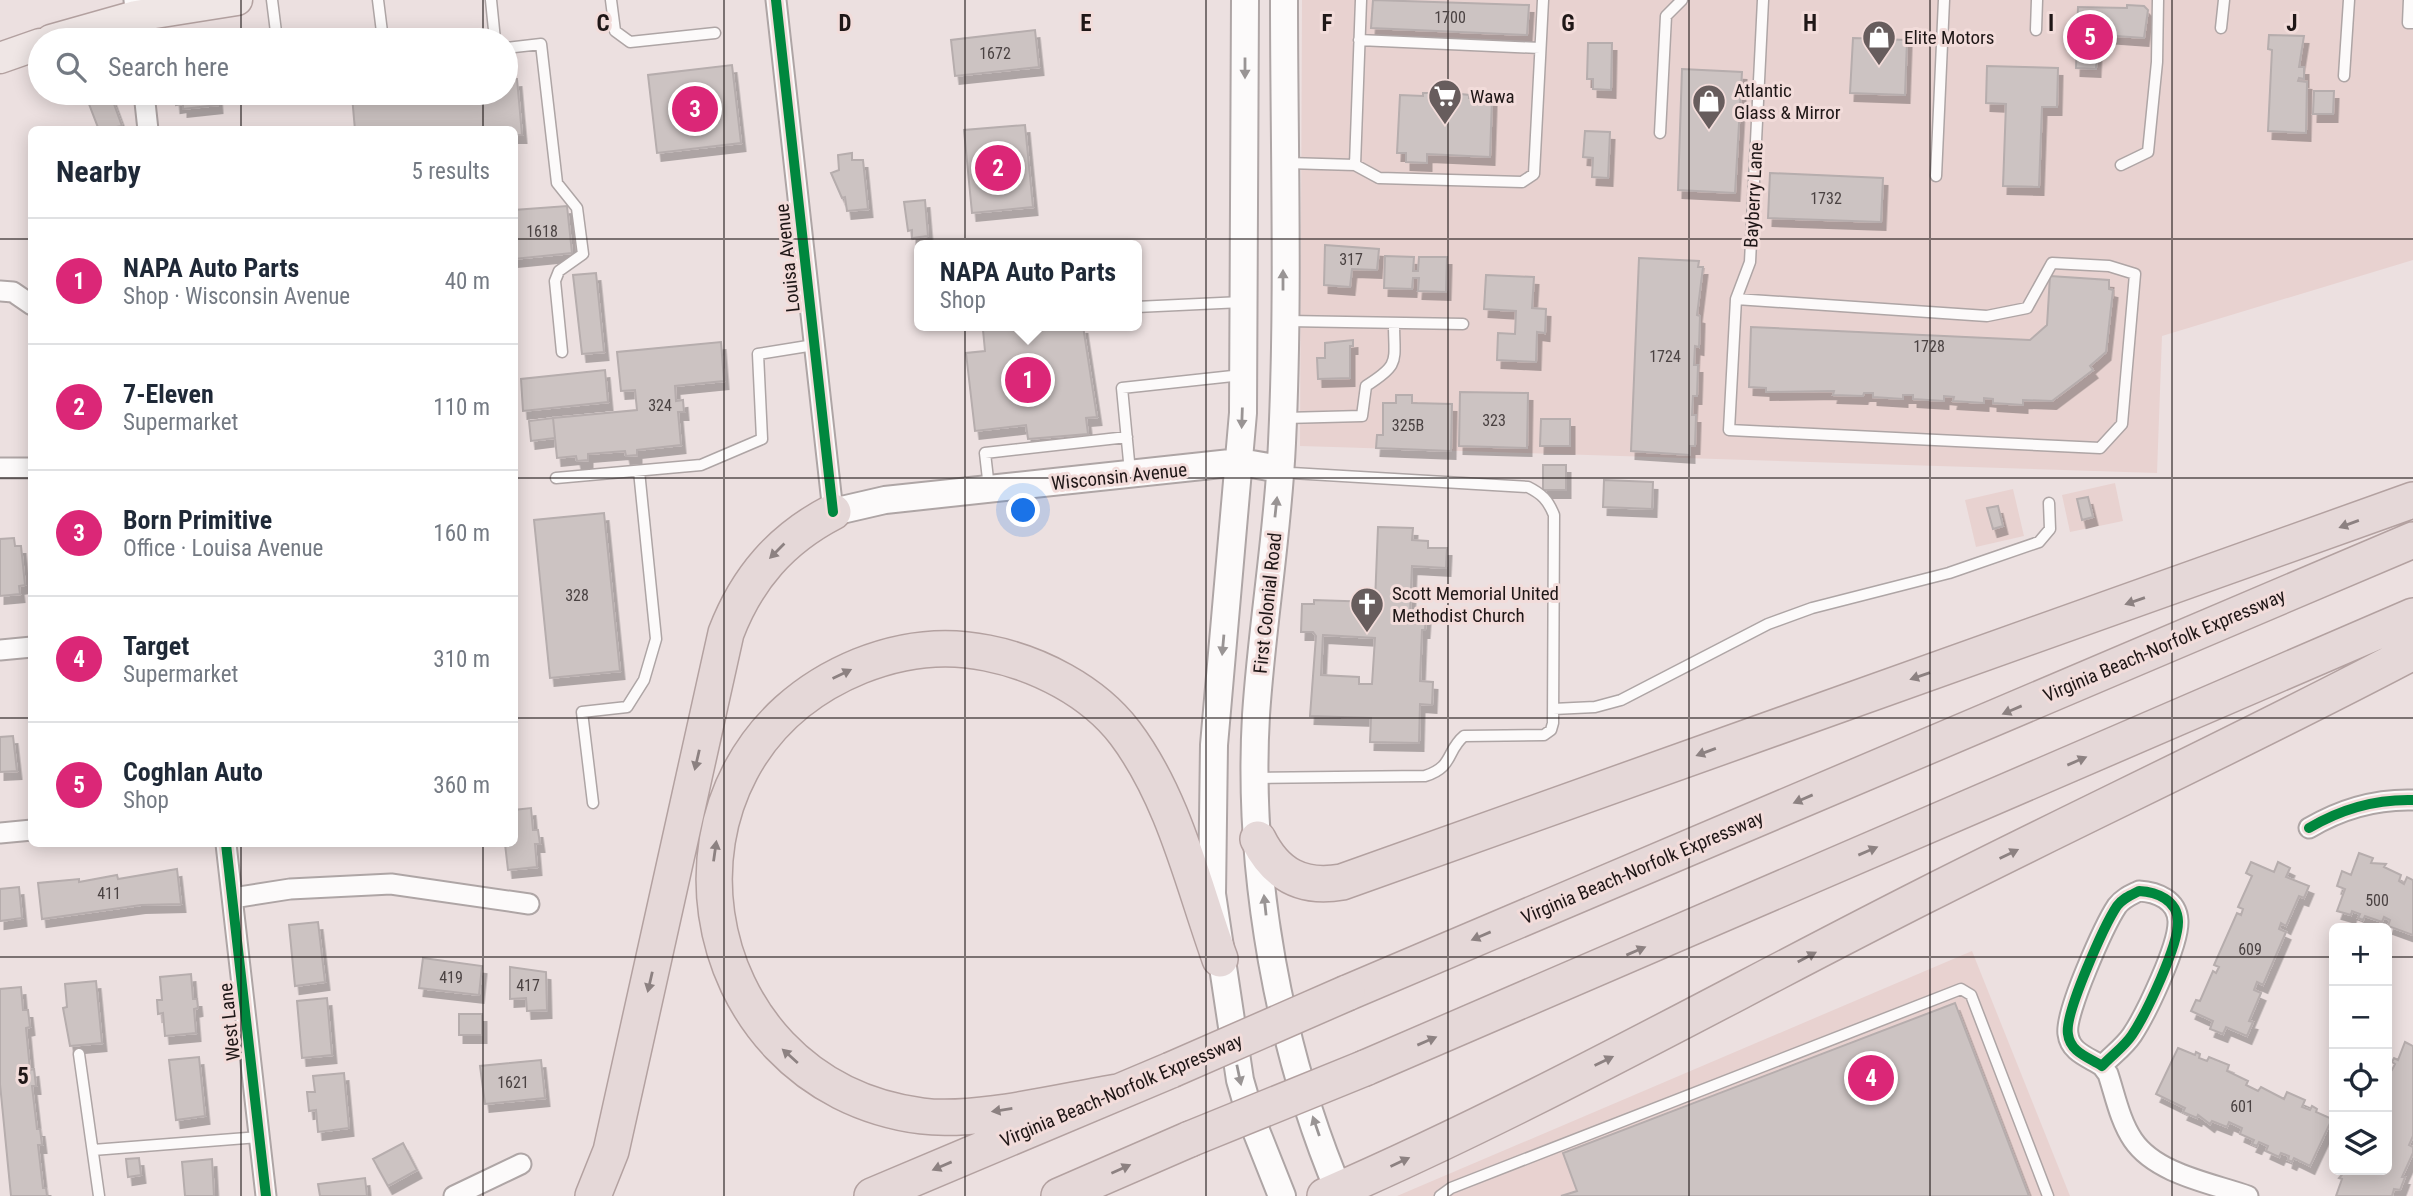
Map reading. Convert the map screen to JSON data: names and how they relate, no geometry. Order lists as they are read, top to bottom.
{
  "streets": {
    "highway": ["Virginia Beach-Norfolk Expressway"],
    "main road": ["Wisconsin Avenue", "First Colonial Road"],
    "street": ["Louisa Avenue", "West Lane"],
    "lane": ["Bayberry Lane"]
  },
  "crossings": [
    ["Louisa Avenue", "Wisconsin Avenue"],
    ["Wisconsin Avenue", "First Colonial Road"]
  ],
  "places": {
    "shop": ["Elite Motors", "Atlantic Glass & Mirror"],
    "supermarket": ["Wawa"],
    "church": ["Scott Memorial United Methodist Church"]
  },
  "house_numbers": [
    "1700",
    "1672",
    "1732",
    "1618",
    "317",
    "1728",
    "1724",
    "324",
    "323",
    "325B",
    "328",
    "411",
    "500",
    "609",
    "419",
    "417",
    "1621",
    "601"
  ],
  "page": {
    "pins": [
      "5",
      "3",
      "2",
      "1",
      "4"
    ],
    "search": "Search here",
    "heading": ["Nearby", "5 results"],
    "list": [
      {
        "mark": "1",
        "name": "NAPA Auto Parts",
        "note": "Shop · Wisconsin Avenue",
        "value": "40 m"
      },
      {
        "mark": "2",
        "name": "7-Eleven",
        "note": "Supermarket",
        "value": "110 m"
      },
      {
        "mark": "3",
        "name": "Born Primitive",
        "note": "Office · Louisa Avenue",
        "value": "160 m"
      },
      {
        "mark": "4",
        "name": "Target",
        "note": "Supermarket",
        "value": "310 m"
      },
      {
        "mark": "5",
        "name": "Coghlan Auto",
        "note": "Shop",
        "value": "360 m"
      }
    ],
    "popup": ["NAPA Auto Parts", "Shop"],
    "map_buttons": ["+", "−"]
  },
  "grid": {
    "columns": [
      "C",
      "D",
      "E",
      "F",
      "G",
      "H",
      "I",
      "J"
    ],
    "rows": ["5"]
  }
}
